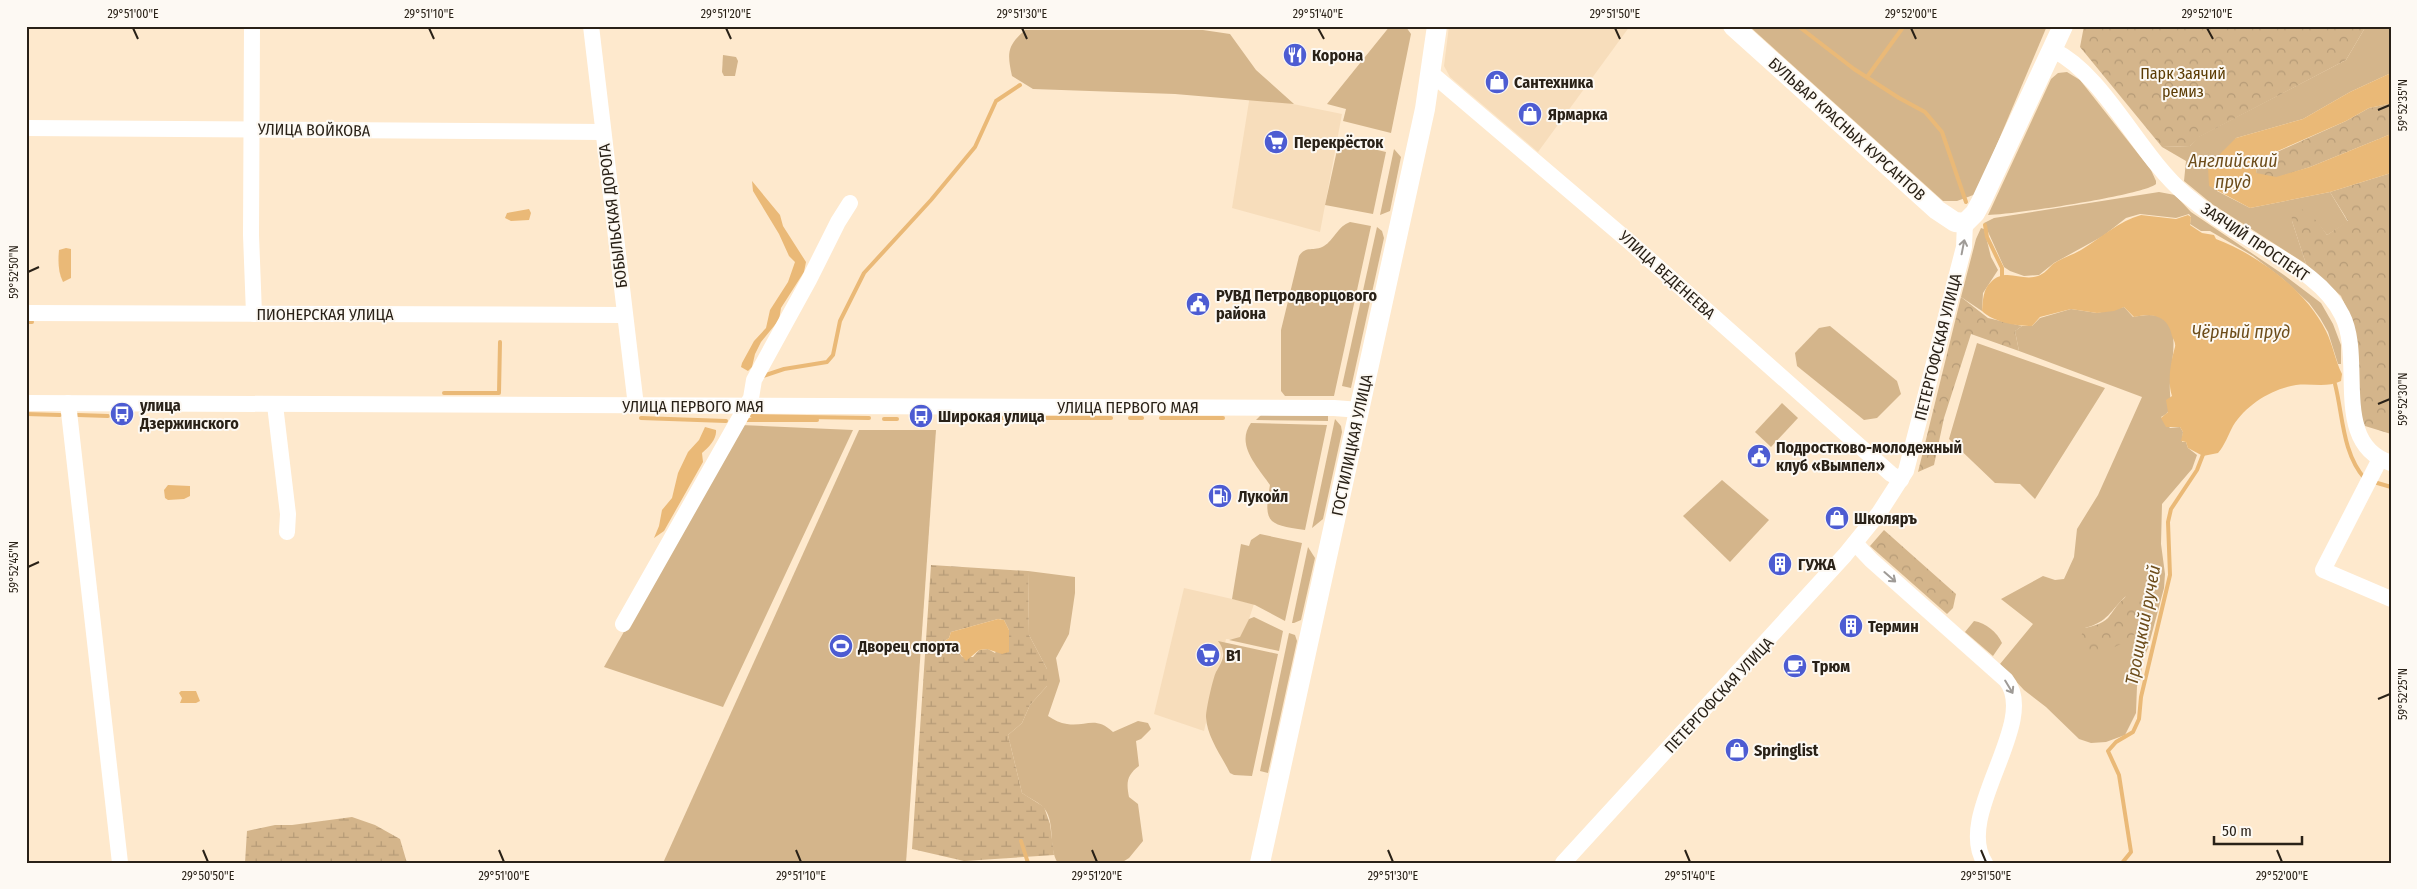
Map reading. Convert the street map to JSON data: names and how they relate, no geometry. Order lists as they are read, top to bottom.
{
  "streets": {
    "main road": ["БУЛЬВАР КРАСНЫХ КУРСАНТОВ", "ГОСТИЛИЦКАЯ УЛИЦА"],
    "street": [
      "УЛИЦА ВОЙКОВА",
      "БОБЫЛЬСКАЯ ДОРОГА",
      "ЗАЯЧИЙ ПРОСПЕКТ",
      "УЛИЦА ВЕДЕНЕЕВА",
      "ПИОНЕРСКАЯ УЛИЦА",
      "ПЕТЕРГОФСКАЯ УЛИЦА",
      "УЛИЦА ПЕРВОГО МАЯ"
    ]
  },
  "crossings": [
    ["БУЛЬВАР КРАСНЫХ КУРСАНТОВ", "ПЕТЕРГОФСКАЯ УЛИЦА"],
    ["УЛИЦА ВОЙКОВА", "БОБЫЛЬСКАЯ ДОРОГА"],
    ["БОБЫЛЬСКАЯ ДОРОГА", "ПИОНЕРСКАЯ УЛИЦА"],
    ["БОБЫЛЬСКАЯ ДОРОГА", "УЛИЦА ПЕРВОГО МАЯ"],
    ["УЛИЦА ВЕДЕНЕЕВА", "ПЕТЕРГОФСКАЯ УЛИЦА"],
    ["УЛИЦА ВЕДЕНЕЕВА", "ГОСТИЛИЦКАЯ УЛИЦА"],
    ["УЛИЦА ПЕРВОГО МАЯ", "ГОСТИЛИЦКАЯ УЛИЦА"]
  ],
  "water": ["Английский пруд", "Чёрный пруд", "Троицкий ручей"],
  "parks": ["Парк Заячий ремиз"],
  "places": {
    "restaurant": ["Корона"],
    "shop": [
      "Сантехника",
      "Ярмарка",
      "Школяръ",
      "Springlist"
    ],
    "supermarket": ["Перекрёсток", "В1"],
    "public building": ["РУВД Петродворцового района", "Подростково-молодежный клуб «Вымпел»"],
    "bus stop": ["улица Дзержинского", "Широкая улица"],
    "fuel station": ["Лукойл"],
    "building": ["ГУЖА", "Термин"],
    "sports": ["Дворец спорта"],
    "cafe": ["Трюм"]
  },
  "scale_bar": "50 m",
  "coordinates": [
    "29°51'00\"E",
    "29°51'10\"E",
    "29°51'20\"E",
    "29°51'30\"E",
    "29°51'40\"E",
    "29°51'50\"E",
    "29°52'00\"E",
    "29°52'10\"E",
    "59°52'35\"N",
    "59°52'50\"N",
    "59°52'30\"N",
    "59°52'45\"N",
    "59°52'25\"N",
    "29°50'50\"E"
  ]
}
